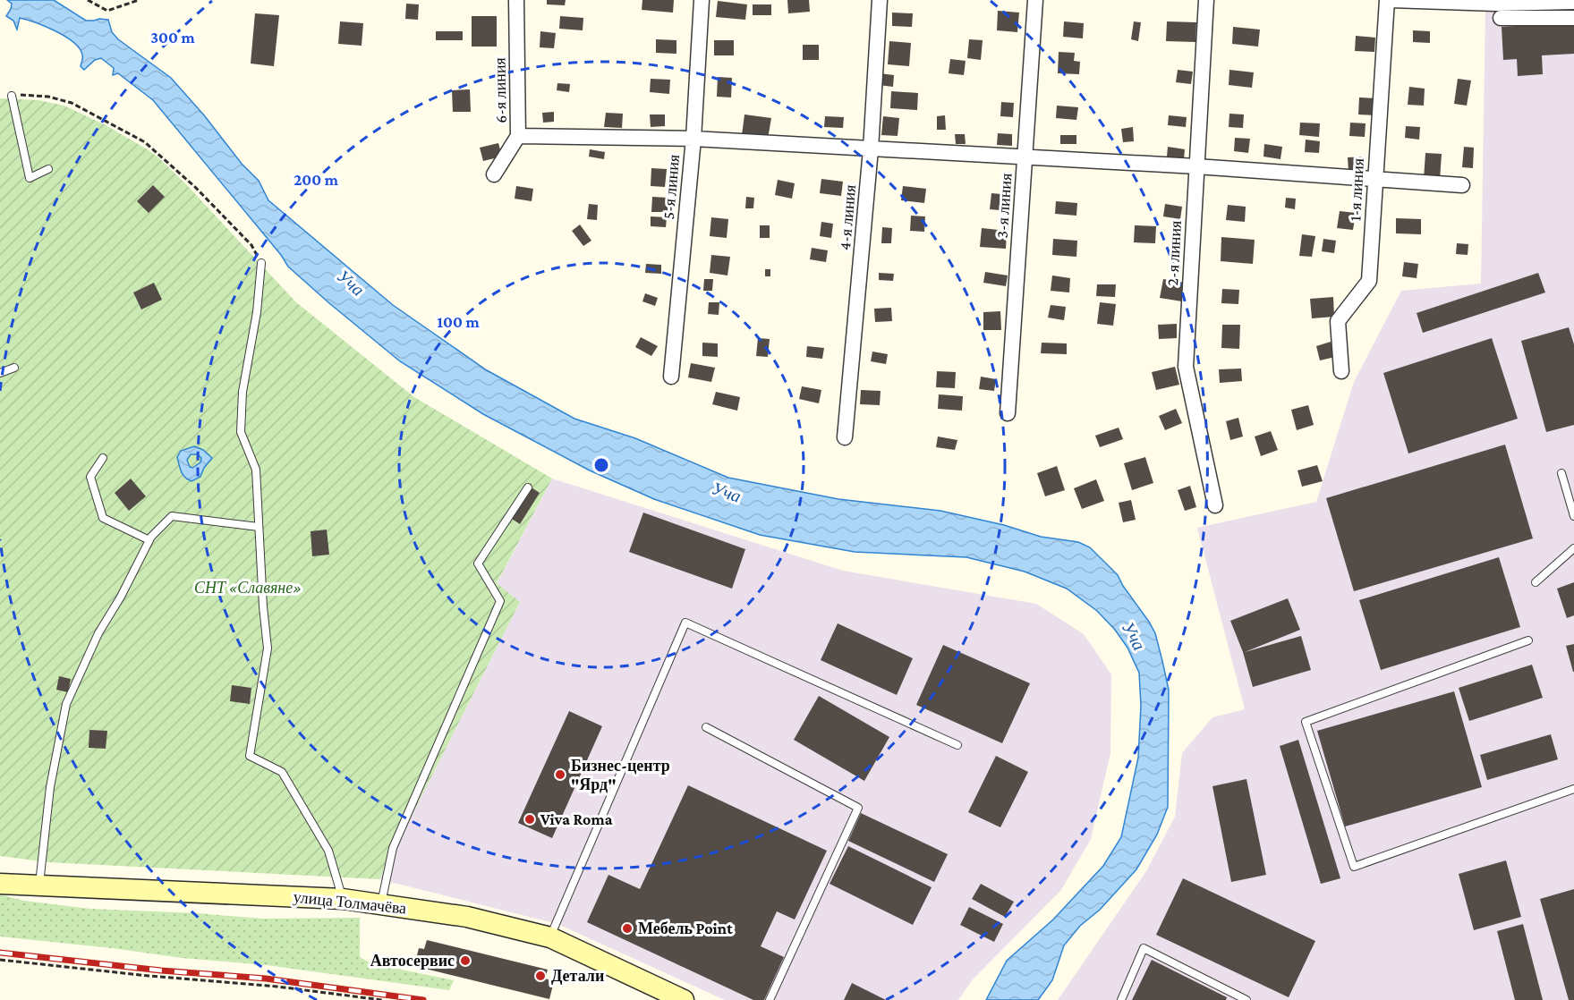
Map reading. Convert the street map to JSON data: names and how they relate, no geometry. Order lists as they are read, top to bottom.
{
  "streets": {
    "street": [
      "6-я линия",
      "5-я линия",
      "1-я линия",
      "3-я линия",
      "4-я линия",
      "2-я линия",
      "улица Толмачёва"
    ]
  },
  "water": ["Уча"],
  "parks": ["СНТ «Славяне»"],
  "places": [
    "Бизнес-центр \"Ярд\"",
    "Viva Roma",
    "Мебель Point",
    "Автосервис",
    "Детали"
  ],
  "rings": ["300 m", "200 m", "100 m"]
}
